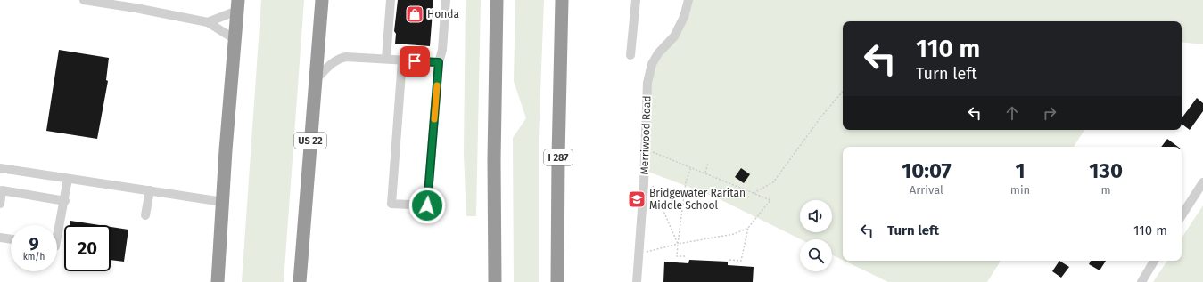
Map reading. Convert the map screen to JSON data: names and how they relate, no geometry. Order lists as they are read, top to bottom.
{
  "streets": {
    "highway": ["US 22", "I 287"],
    "street": ["Merriwood Road"]
  },
  "places": {
    "shop": ["Honda"],
    "school or university": ["Bridgewater Raritan Middle School"]
  },
  "page": {
    "turn": ["110 m", "Turn left"],
    "eta": [
      "10:07",
      "Arrival",
      "1",
      "min",
      "130",
      "m"
    ],
    "list": [
      {
        "name": "Turn left",
        "value": "110 m"
      }
    ],
    "speed": "9 km/h",
    "limit": "20"
  }
}
